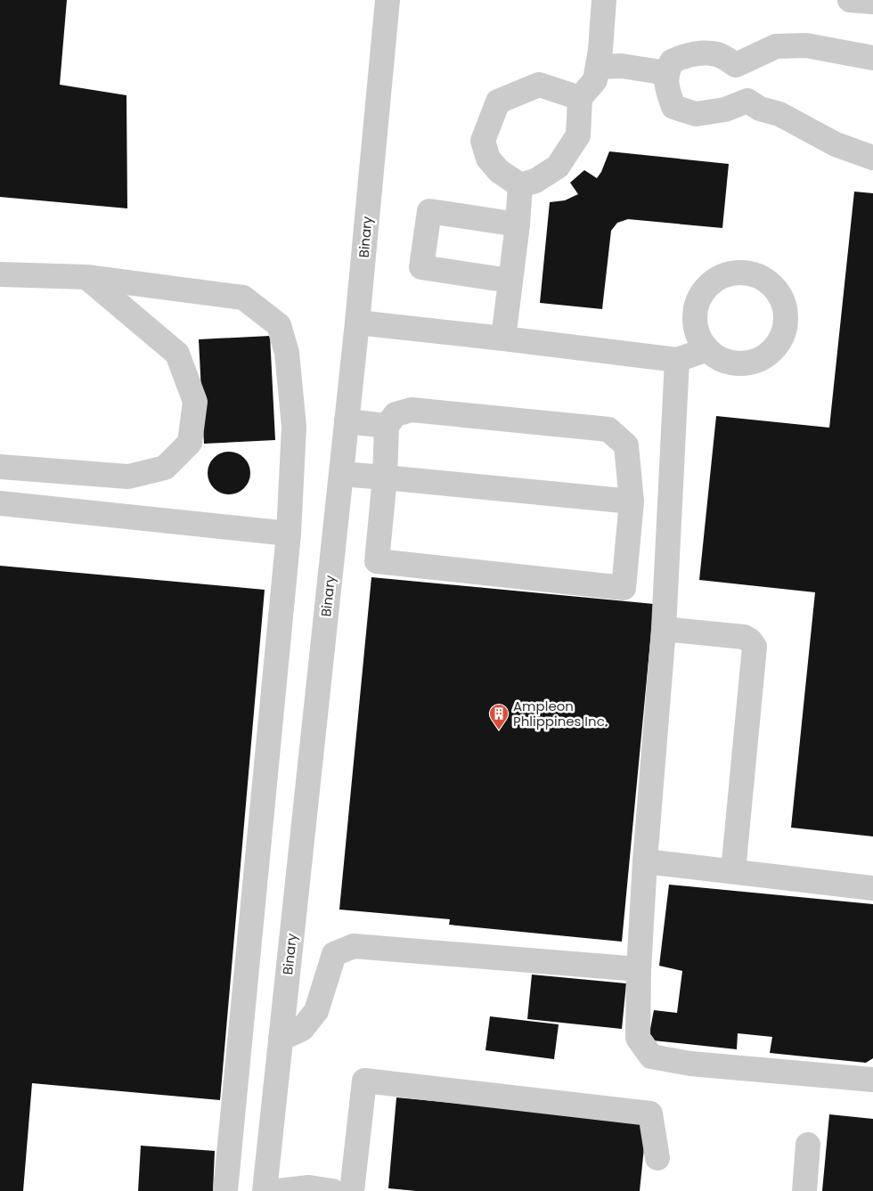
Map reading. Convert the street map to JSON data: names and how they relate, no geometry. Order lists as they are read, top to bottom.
{
  "streets": {
    "street": ["Binary"]
  },
  "places": {
    "building": ["Ampleon Phlippines Inc."]
  }
}
